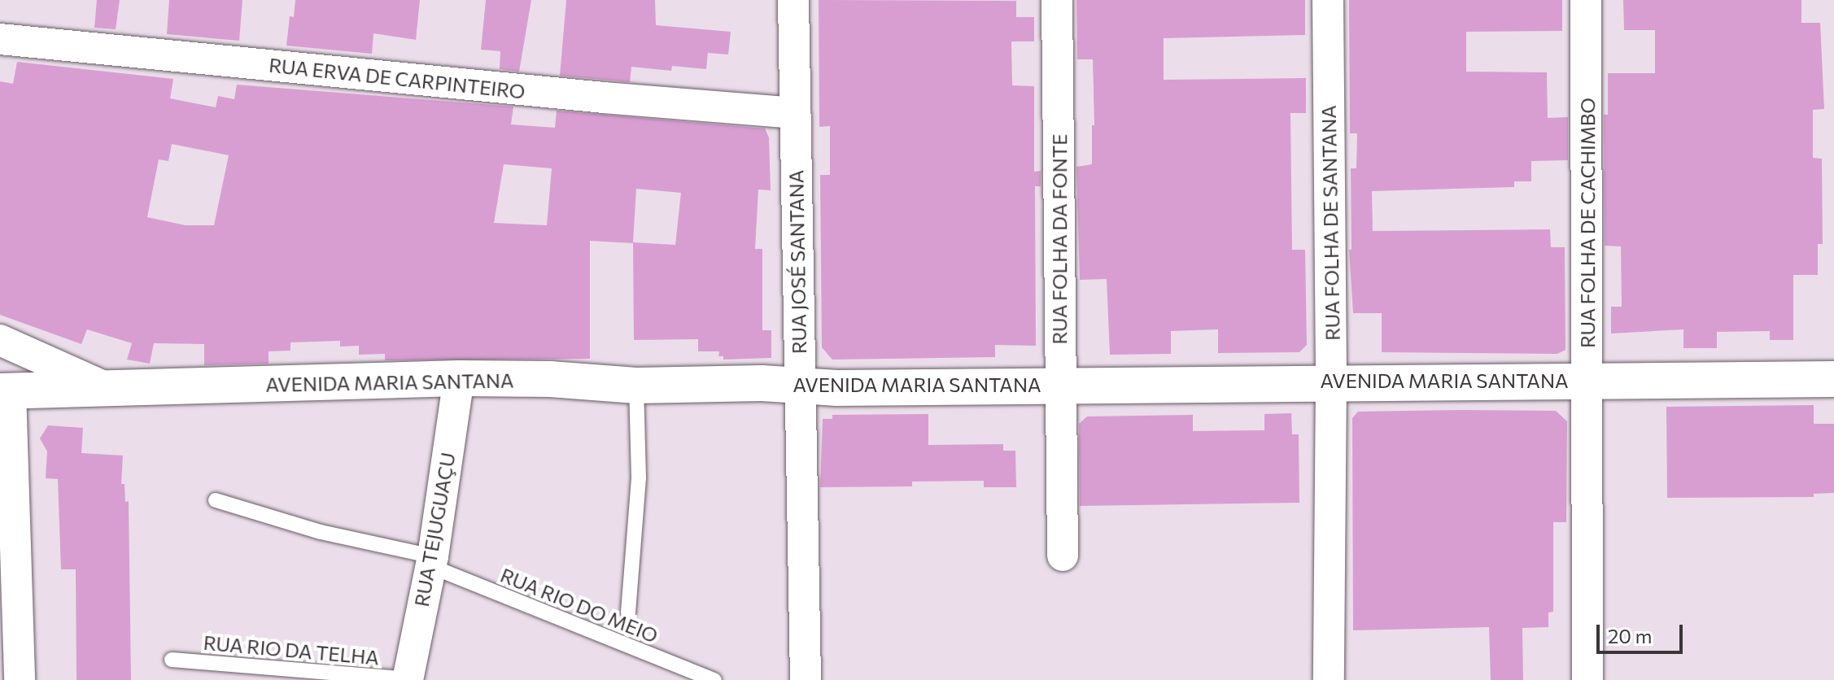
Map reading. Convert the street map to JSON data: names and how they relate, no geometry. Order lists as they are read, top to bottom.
{
  "streets": {
    "street": [
      "RUA ERVA DE CARPINTEIRO",
      "RUA FOLHA DE SANTANA",
      "RUA FOLHA DE CACHIMBO",
      "RUA FOLHA DA FONTE",
      "RUA JOSÉ SANTANA",
      "AVENIDA MARIA SANTANA",
      "RUA TEJUGUAÇU"
    ],
    "lane": ["RUA RIO DO MEIO", "RUA RIO DA TELHA"]
  },
  "crossings": [
    ["RUA ERVA DE CARPINTEIRO", "RUA JOSÉ SANTANA"],
    ["RUA FOLHA DE SANTANA", "AVENIDA MARIA SANTANA"],
    ["RUA FOLHA DE CACHIMBO", "AVENIDA MARIA SANTANA"],
    ["RUA FOLHA DA FONTE", "AVENIDA MARIA SANTANA"],
    ["RUA JOSÉ SANTANA", "AVENIDA MARIA SANTANA"],
    ["AVENIDA MARIA SANTANA", "RUA TEJUGUAÇU"],
    ["RUA TEJUGUAÇU", "RUA RIO DO MEIO"],
    ["RUA TEJUGUAÇU", "RUA RIO DA TELHA"]
  ],
  "scale_bar": "20 m"
}
